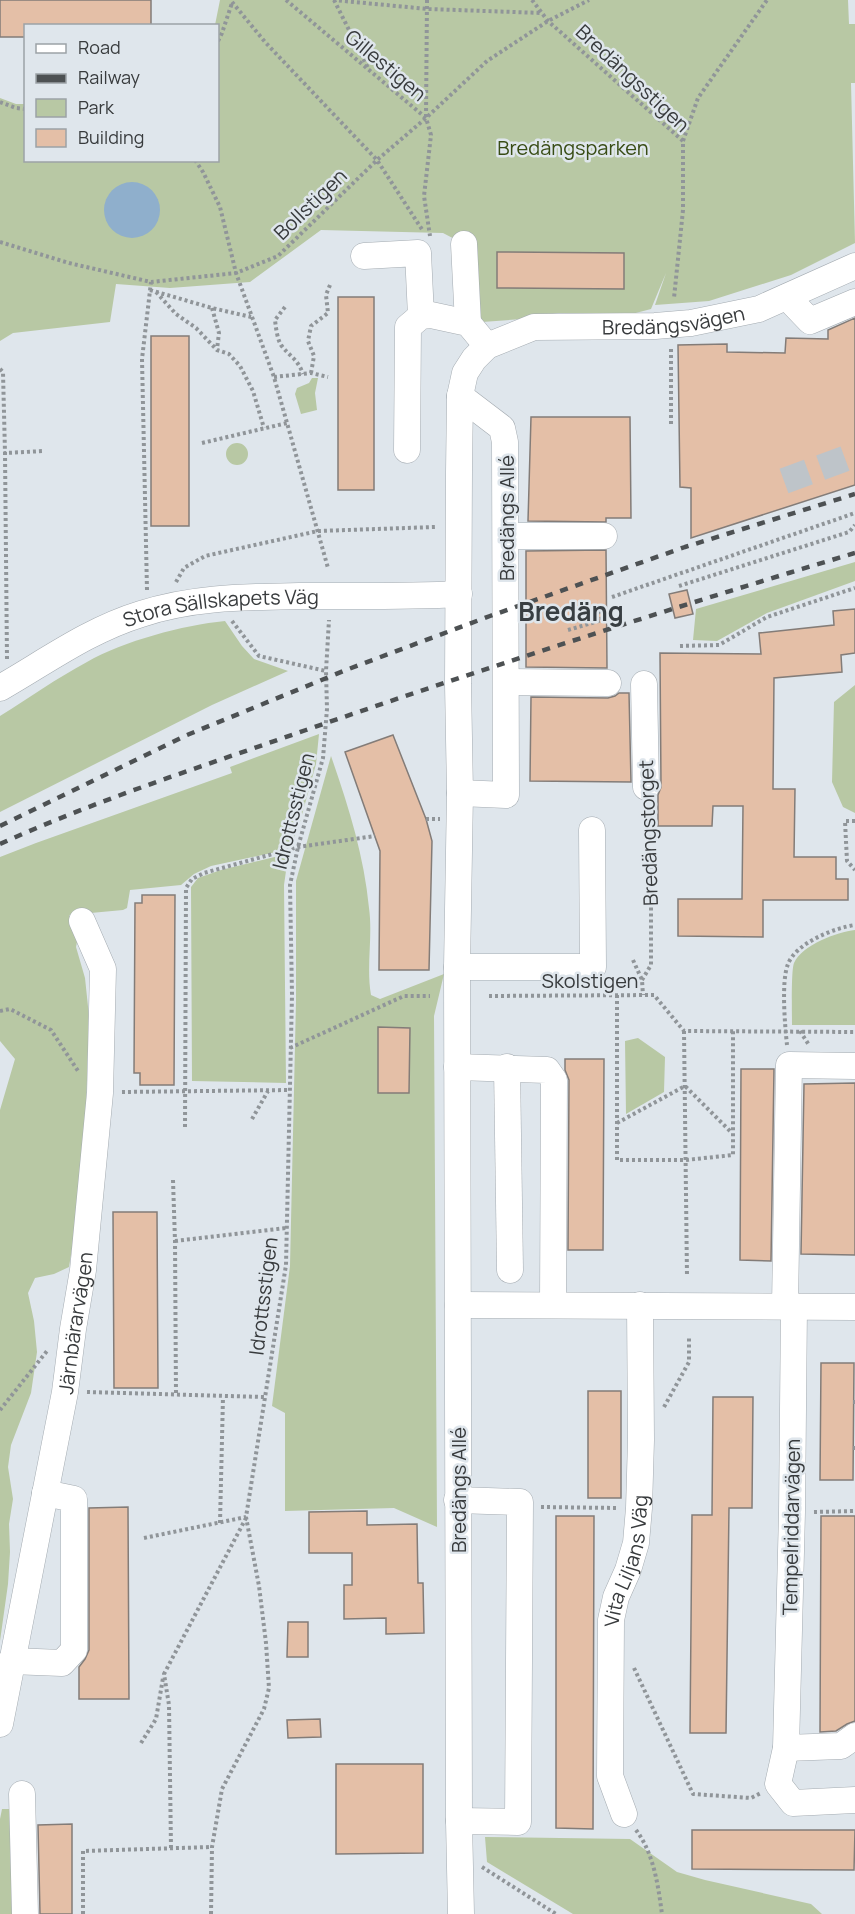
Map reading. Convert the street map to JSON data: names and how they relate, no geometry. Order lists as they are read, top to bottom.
{
  "streets": {
    "street": [
      "Bredängsvägen",
      "Bredängs Allé",
      "Stora Sällskapets Väg",
      "Bredängstorget",
      "Järnbärarvägen",
      "Tempelriddarvägen",
      "Vita Liljans Väg"
    ],
    "path": [
      "Gillestigen",
      "Bredängsstigen",
      "Bollstigen",
      "Idrottsstigen",
      "Skolstigen"
    ]
  },
  "crossings": [
    ["Gillestigen", "Bollstigen"],
    ["Bredängsstigen", "Bollstigen"],
    ["Bredängsvägen", "Bredängs Allé"],
    ["Bredängs Allé", "Stora Sällskapets Väg"]
  ],
  "districts": ["Bredäng"],
  "parks": ["Bredängsparken"],
  "legend": [
    "Road",
    "Railway",
    "Park",
    "Building"
  ]
}
